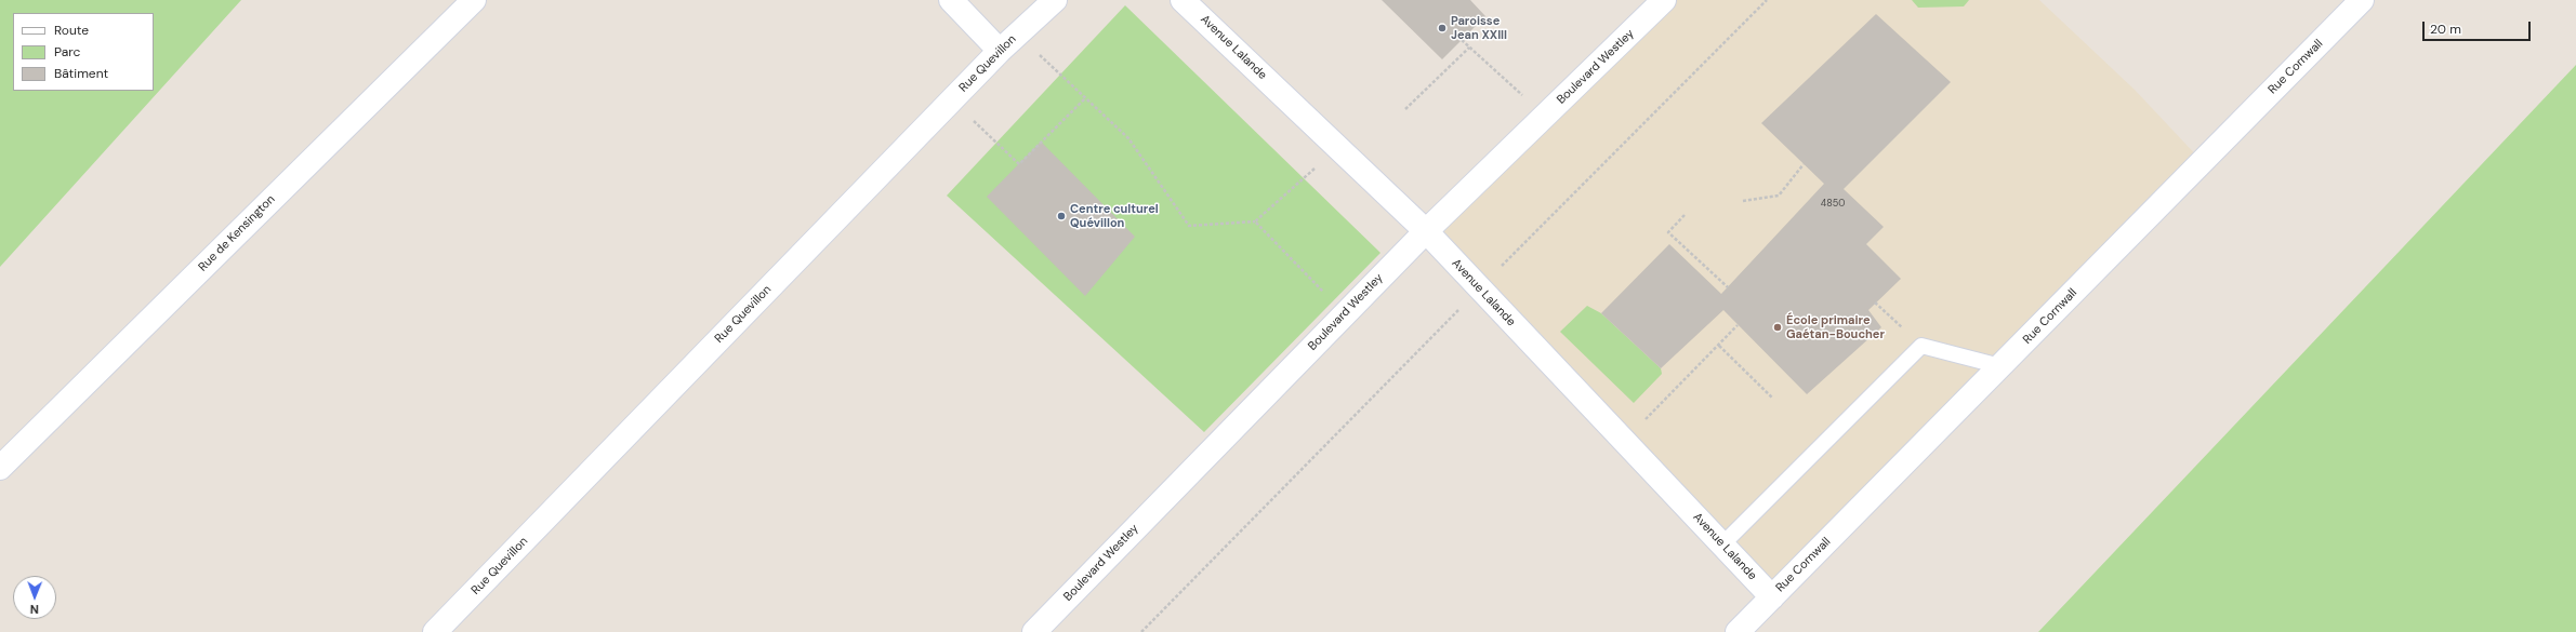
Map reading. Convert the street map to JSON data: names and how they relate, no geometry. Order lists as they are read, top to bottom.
{
  "streets": {
    "street": [
      "Avenue Lalande",
      "Rue Quevillon",
      "Boulevard Westley",
      "Rue Cornwall",
      "Rue de Kensington"
    ]
  },
  "crossings": [
    ["Avenue Lalande", "Boulevard Westley"],
    ["Avenue Lalande", "Rue Cornwall"]
  ],
  "places": ["Paroisse Jean XXIII", "Centre culturel Quévillon", "École primaire Gaétan-Boucher"],
  "house_numbers": ["4850"],
  "legend": ["Route", "Parc", "Bâtiment"],
  "scale_bar": "20 m",
  "north": "bottom"
}
